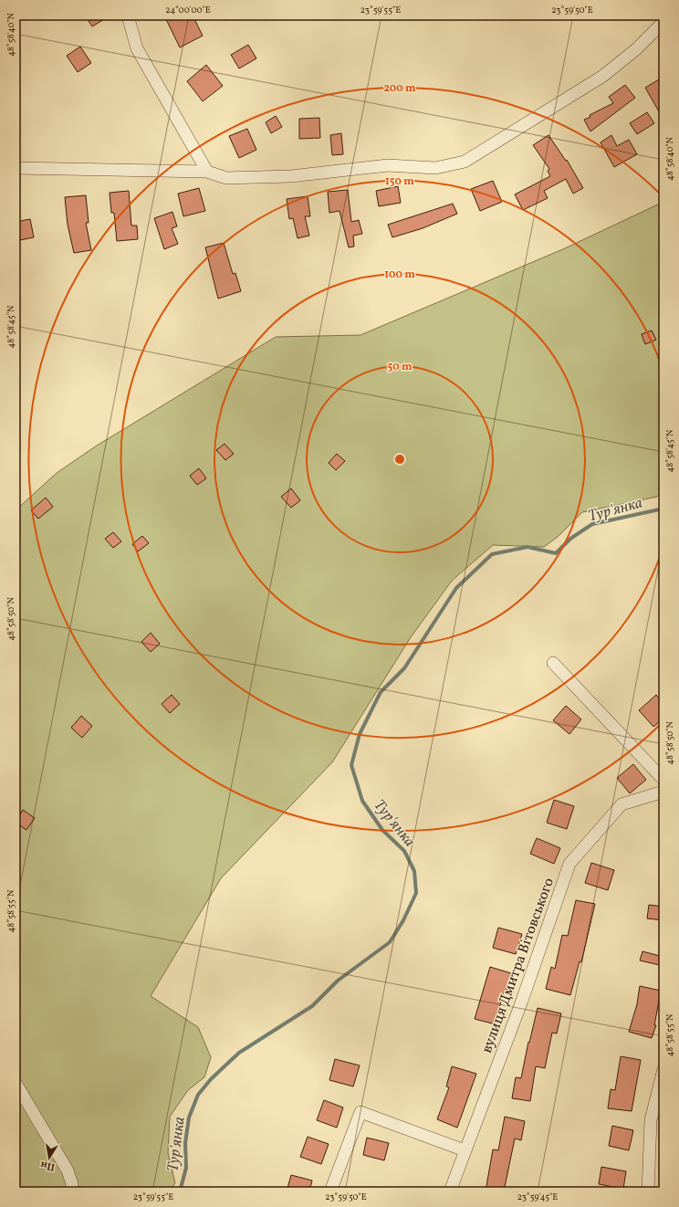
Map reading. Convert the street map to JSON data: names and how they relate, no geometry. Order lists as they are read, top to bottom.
{
  "streets": {
    "street": ["вулиця Дмитра Вітовського"]
  },
  "water": ["Тур'янка"],
  "north": "bottom",
  "coordinates": [
    "24°00'00\"E",
    "23°59'55\"E",
    "23°59'50\"E",
    "48°58'40\"N",
    "48°58'45\"N",
    "48°58'50\"N",
    "48°58'55\"N",
    "23°59'45\"E"
  ],
  "rings": [
    "200 m",
    "150 m",
    "100 m",
    "50 m"
  ]
}
